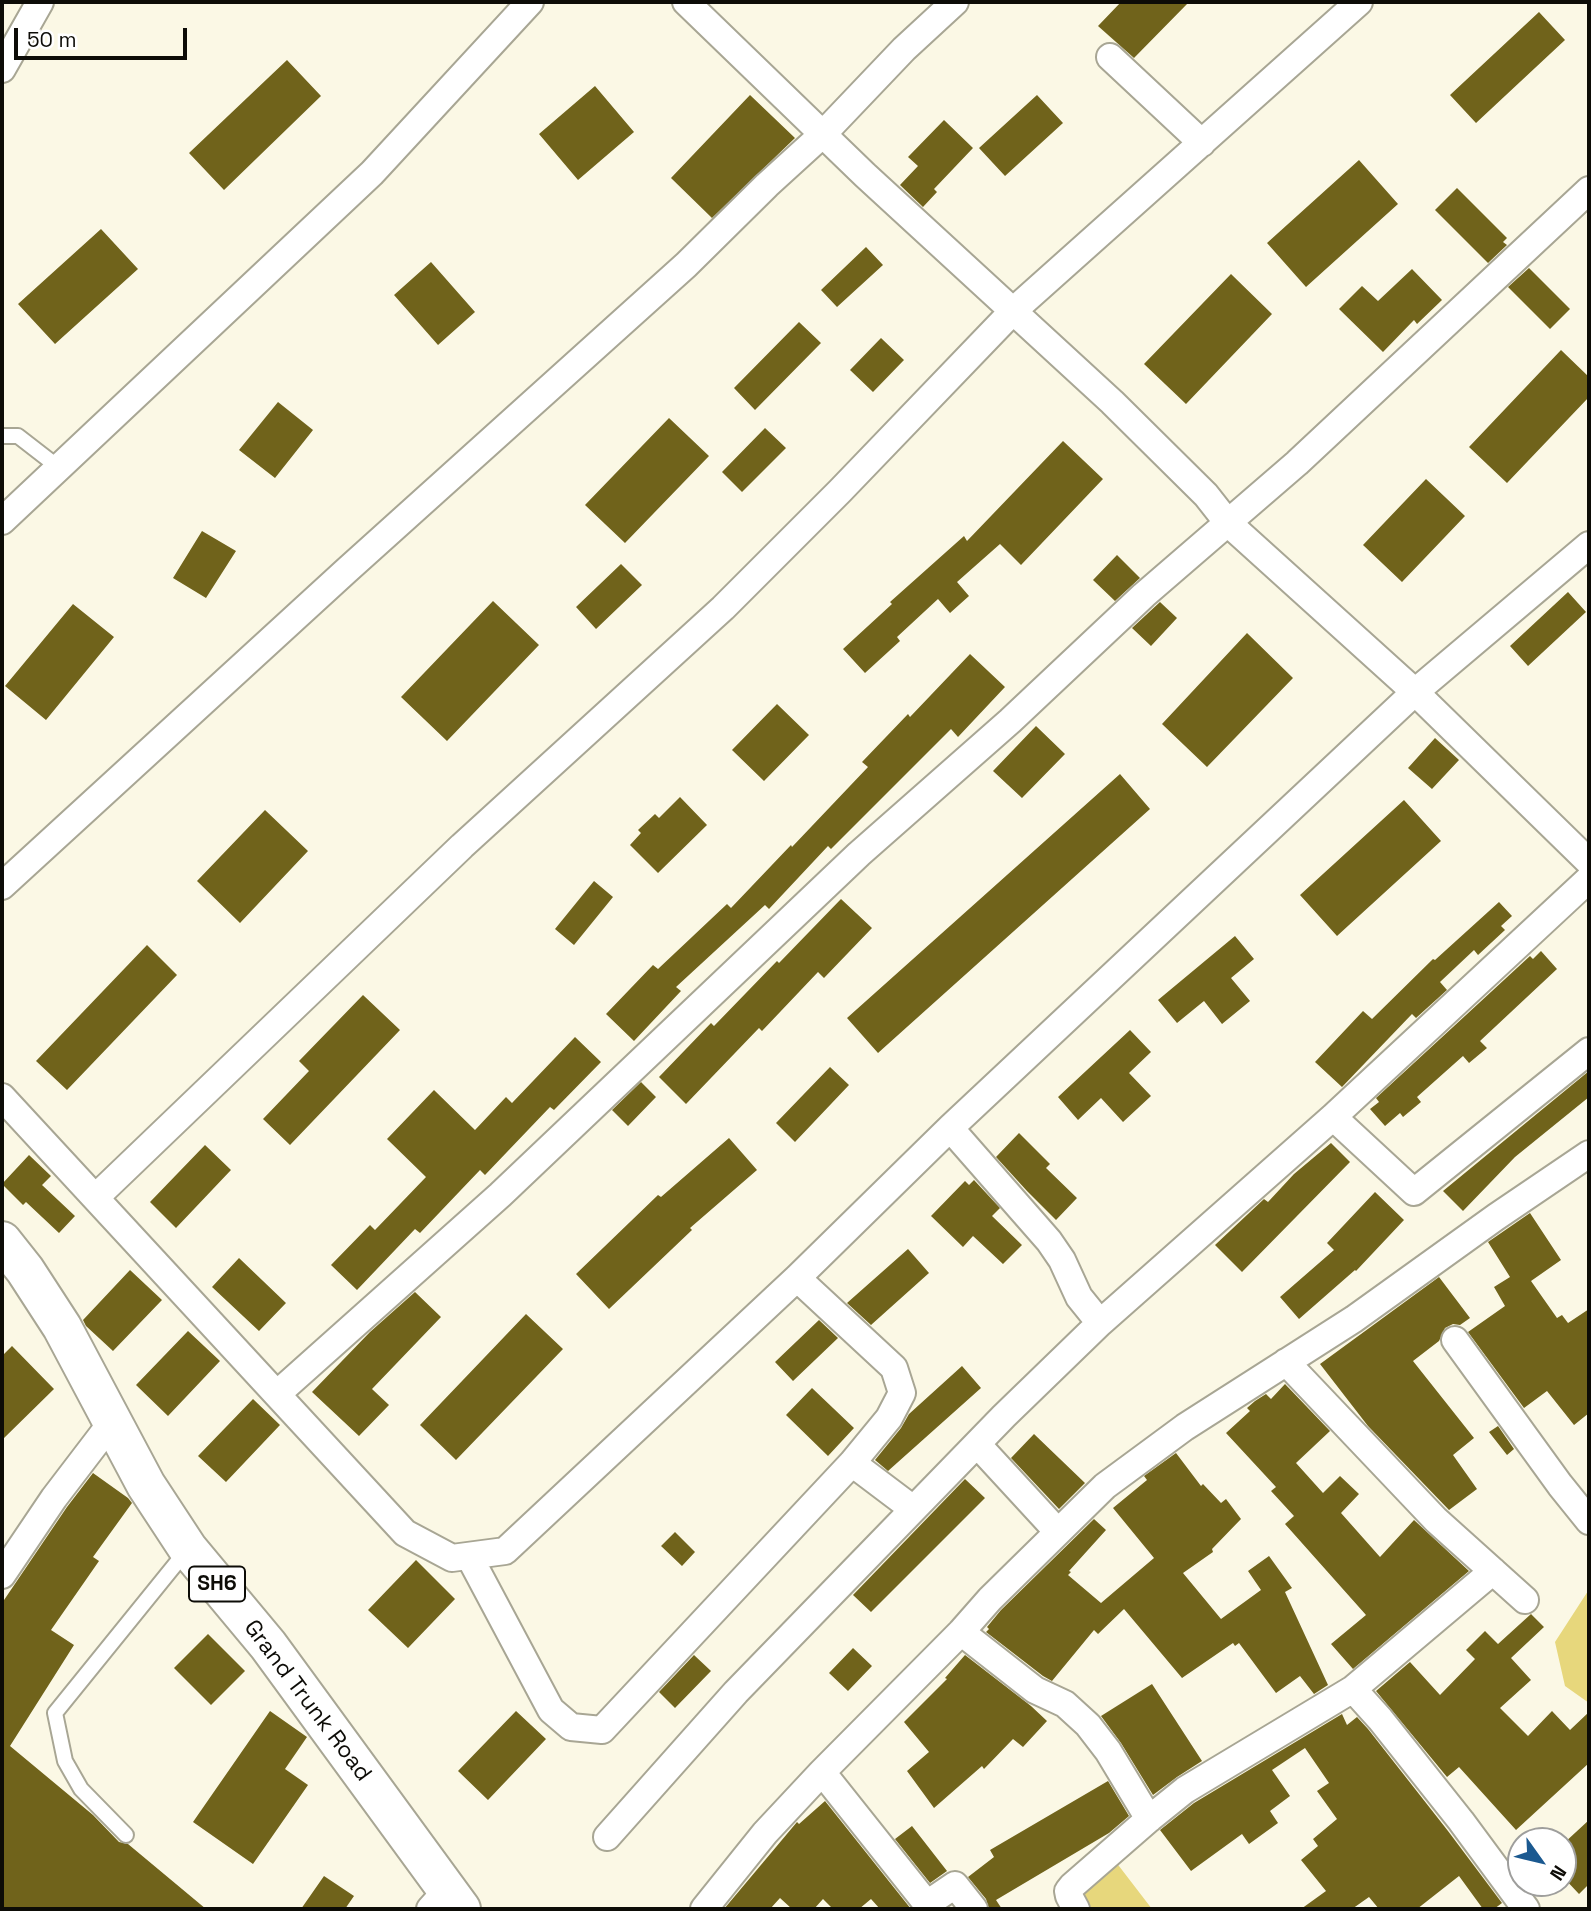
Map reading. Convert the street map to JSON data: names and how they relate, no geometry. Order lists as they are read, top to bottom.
{
  "streets": {
    "main road": ["SH6", "Grand Trunk Road"]
  },
  "scale_bar": "50 m",
  "north": "bottom right"
}
